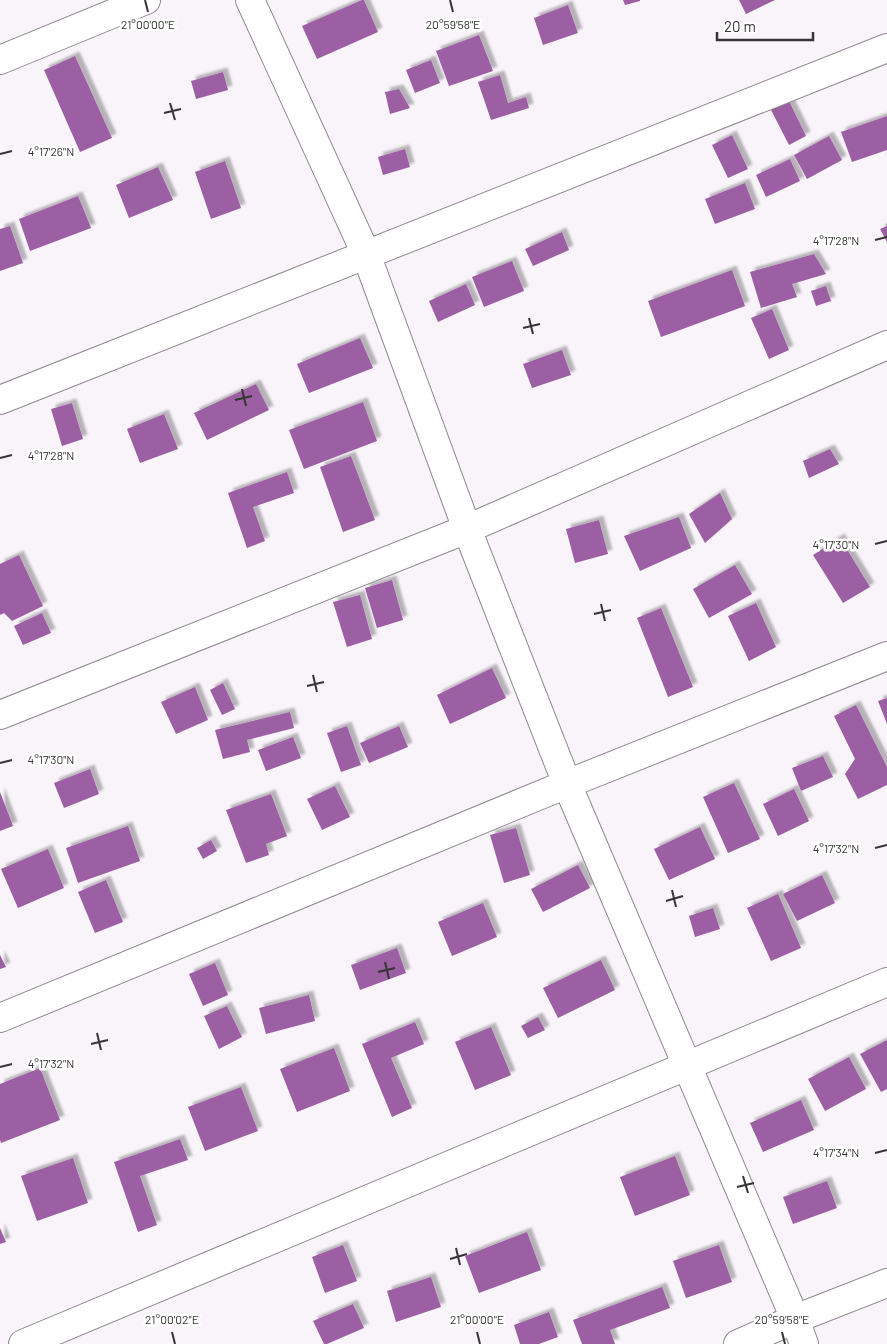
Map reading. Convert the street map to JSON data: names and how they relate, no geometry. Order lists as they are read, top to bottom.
{
  "scale_bar": "20 m",
  "coordinates": [
    "21°00'00\"E",
    "20°59'58\"E",
    "4°17'26\"N",
    "4°17'28\"N",
    "4°17'30\"N",
    "4°17'32\"N",
    "4°17'34\"N",
    "21°00'02\"E"
  ]
}
